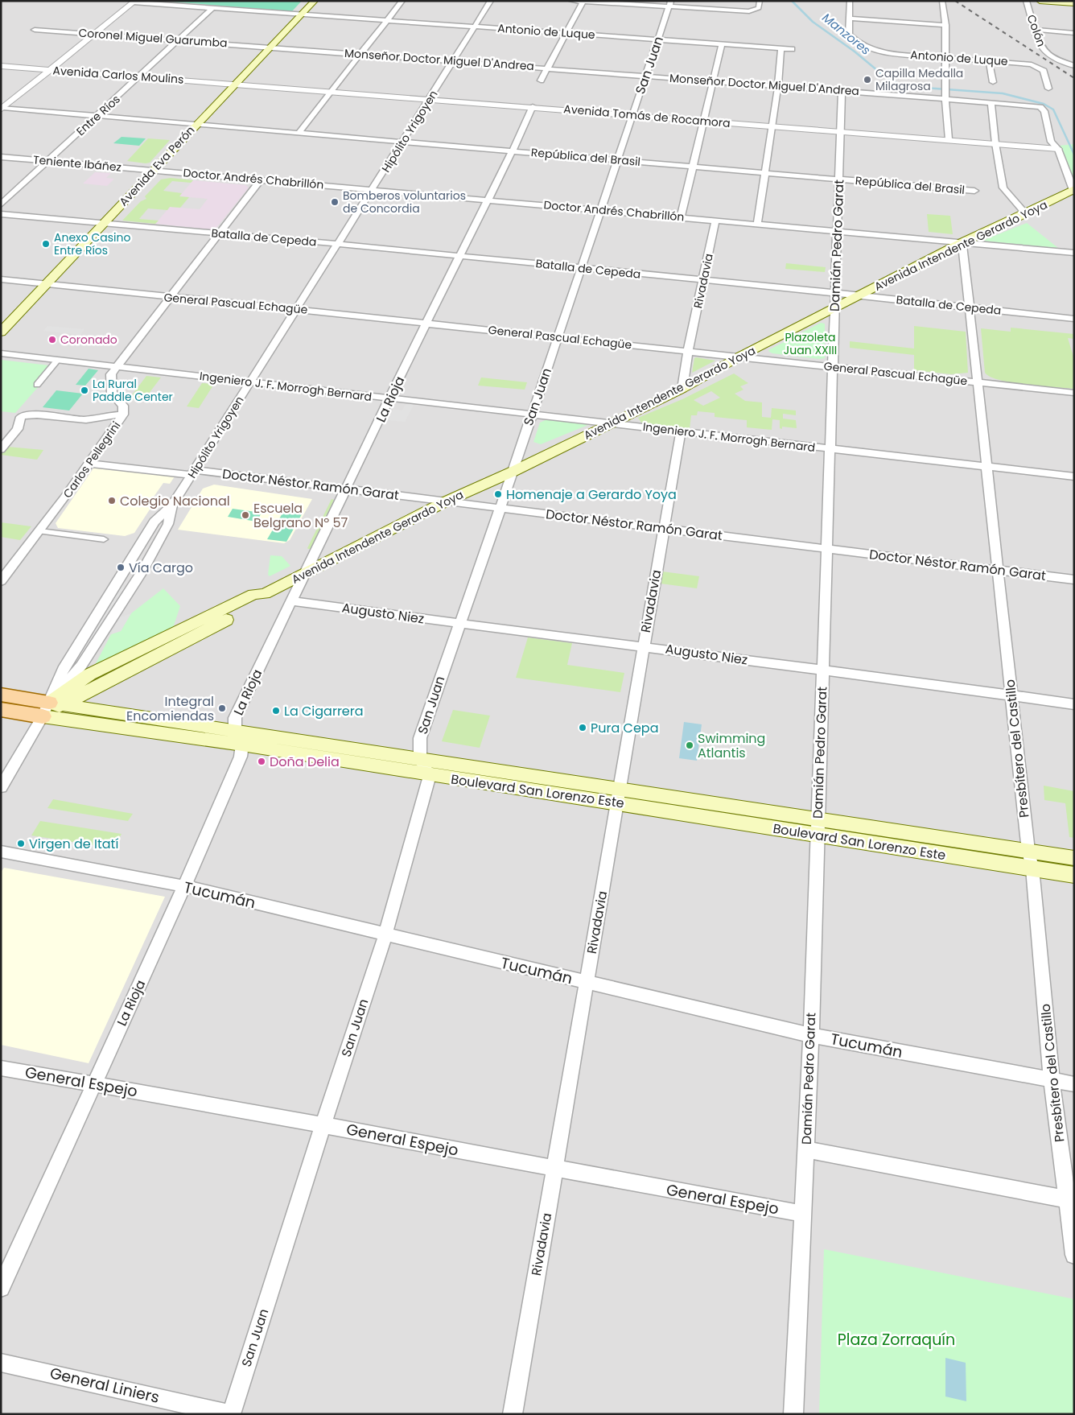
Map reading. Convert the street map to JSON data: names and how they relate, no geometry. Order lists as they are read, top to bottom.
{
  "streets": {
    "main road": ["Avenida Eva Perón", "Avenida Intendente Gerardo Yoya", "Boulevard San Lorenzo Este"],
    "street": [
      "Colón",
      "Antonio de Luque",
      "Coronel Miguel Guarumba",
      "Monseñor Doctor Miguel D'Andrea",
      "San Juan",
      "Avenida Carlos Moulins",
      "Entre Ríos",
      "Avenida Tomás de Rocamora",
      "Hipólito Yrigoyen",
      "República del Brasil",
      "Teniente Ibáñez",
      "Doctor Andrés Chabrillón",
      "Batalla de Cepeda",
      "Damián Pedro Garat",
      "Rivadavia",
      "General Pascual Echagüe",
      "Ingeniero J. F. Morrogh Bernard",
      "La Rioja",
      "Carlos Pellegrini",
      "Doctor Néstor Ramón Garat",
      "Augusto Niez",
      "Presbítero del Castillo",
      "Tucumán",
      "General Espejo",
      "General Liniers"
    ]
  },
  "crossings": [
    ["Colón", "Antonio de Luque"],
    ["Antonio de Luque", "San Juan"],
    ["Antonio de Luque", "Entre Ríos"],
    ["Antonio de Luque", "Hipólito Yrigoyen"],
    ["Antonio de Luque", "Avenida Eva Perón"],
    ["Coronel Miguel Guarumba", "Monseñor Doctor Miguel D'Andrea"],
    ["Coronel Miguel Guarumba", "Entre Ríos"],
    ["Coronel Miguel Guarumba", "Avenida Eva Perón"],
    ["Monseñor Doctor Miguel D'Andrea", "San Juan"],
    ["Monseñor Doctor Miguel D'Andrea", "Avenida Tomás de Rocamora"],
    ["Monseñor Doctor Miguel D'Andrea", "Hipólito Yrigoyen"],
    ["Monseñor Doctor Miguel D'Andrea", "Avenida Eva Perón"],
    ["Monseñor Doctor Miguel D'Andrea", "Damián Pedro Garat"],
    ["San Juan", "Avenida Tomás de Rocamora"],
    ["San Juan", "República del Brasil"],
    ["San Juan", "Doctor Andrés Chabrillón"],
    ["San Juan", "Batalla de Cepeda"],
    ["San Juan", "Avenida Intendente Gerardo Yoya"],
    ["San Juan", "General Pascual Echagüe"],
    ["San Juan", "Ingeniero J. F. Morrogh Bernard"],
    ["San Juan", "Doctor Néstor Ramón Garat"],
    ["San Juan", "Augusto Niez"],
    ["San Juan", "Boulevard San Lorenzo Este"],
    ["San Juan", "Tucumán"],
    ["San Juan", "General Espejo"],
    ["San Juan", "General Liniers"],
    ["Avenida Carlos Moulins", "Entre Ríos"],
    ["Avenida Carlos Moulins", "Avenida Tomás de Rocamora"],
    ["Avenida Carlos Moulins", "Avenida Eva Perón"],
    ["Entre Ríos", "República del Brasil"],
    ["Entre Ríos", "Teniente Ibáñez"],
    ["Avenida Tomás de Rocamora", "Hipólito Yrigoyen"],
    ["Avenida Tomás de Rocamora", "Avenida Eva Perón"],
    ["Avenida Tomás de Rocamora", "Damián Pedro Garat"],
    ["Avenida Tomás de Rocamora", "La Rioja"],
    ["Hipólito Yrigoyen", "República del Brasil"],
    ["Hipólito Yrigoyen", "Doctor Andrés Chabrillón"],
    ["Hipólito Yrigoyen", "Batalla de Cepeda"],
    ["Hipólito Yrigoyen", "Avenida Intendente Gerardo Yoya"],
    ["Hipólito Yrigoyen", "General Pascual Echagüe"],
    ["Hipólito Yrigoyen", "Ingeniero J. F. Morrogh Bernard"],
    ["Hipólito Yrigoyen", "Doctor Néstor Ramón Garat"],
    ["Hipólito Yrigoyen", "Boulevard San Lorenzo Este"],
    ["República del Brasil", "Avenida Eva Perón"],
    ["República del Brasil", "Damián Pedro Garat"],
    ["República del Brasil", "La Rioja"],
    ["Teniente Ibáñez", "Avenida Eva Perón"],
    ["Teniente Ibáñez", "Doctor Andrés Chabrillón"],
    ["Avenida Eva Perón", "Doctor Andrés Chabrillón"],
    ["Avenida Eva Perón", "Batalla de Cepeda"],
    ["Avenida Eva Perón", "General Pascual Echagüe"],
    ["Doctor Andrés Chabrillón", "Damián Pedro Garat"],
    ["Doctor Andrés Chabrillón", "Avenida Intendente Gerardo Yoya"],
    ["Doctor Andrés Chabrillón", "Rivadavia"],
    ["Doctor Andrés Chabrillón", "La Rioja"],
    ["Doctor Andrés Chabrillón", "Carlos Pellegrini"],
    ["Doctor Andrés Chabrillón", "Presbítero del Castillo"],
    ["Batalla de Cepeda", "Damián Pedro Garat"],
    ["Batalla de Cepeda", "Avenida Intendente Gerardo Yoya"],
    ["Batalla de Cepeda", "Rivadavia"],
    ["Batalla de Cepeda", "La Rioja"],
    ["Batalla de Cepeda", "Carlos Pellegrini"],
    ["Batalla de Cepeda", "Presbítero del Castillo"],
    ["Damián Pedro Garat", "Avenida Intendente Gerardo Yoya"],
    ["Damián Pedro Garat", "General Pascual Echagüe"],
    ["Damián Pedro Garat", "Ingeniero J. F. Morrogh Bernard"],
    ["Damián Pedro Garat", "Doctor Néstor Ramón Garat"],
    ["Damián Pedro Garat", "Augusto Niez"],
    ["Damián Pedro Garat", "Boulevard San Lorenzo Este"],
    ["Damián Pedro Garat", "Tucumán"],
    ["Damián Pedro Garat", "General Espejo"],
    ["Avenida Intendente Gerardo Yoya", "Rivadavia"],
    ["Avenida Intendente Gerardo Yoya", "General Pascual Echagüe"],
    ["Avenida Intendente Gerardo Yoya", "Ingeniero J. F. Morrogh Bernard"],
    ["Avenida Intendente Gerardo Yoya", "La Rioja"],
    ["Avenida Intendente Gerardo Yoya", "Doctor Néstor Ramón Garat"],
    ["Avenida Intendente Gerardo Yoya", "Presbítero del Castillo"],
    ["Avenida Intendente Gerardo Yoya", "Boulevard San Lorenzo Este"],
    ["Rivadavia", "General Pascual Echagüe"],
    ["Rivadavia", "Ingeniero J. F. Morrogh Bernard"],
    ["Rivadavia", "Doctor Néstor Ramón Garat"],
    ["Rivadavia", "Augusto Niez"],
    ["Rivadavia", "Boulevard San Lorenzo Este"],
    ["Rivadavia", "Tucumán"],
    ["Rivadavia", "General Espejo"],
    ["General Pascual Echagüe", "La Rioja"],
    ["General Pascual Echagüe", "Carlos Pellegrini"],
    ["General Pascual Echagüe", "Presbítero del Castillo"],
    ["Ingeniero J. F. Morrogh Bernard", "La Rioja"],
    ["Ingeniero J. F. Morrogh Bernard", "Carlos Pellegrini"],
    ["Ingeniero J. F. Morrogh Bernard", "Presbítero del Castillo"],
    ["La Rioja", "Doctor Néstor Ramón Garat"],
    ["La Rioja", "Augusto Niez"],
    ["La Rioja", "Boulevard San Lorenzo Este"],
    ["La Rioja", "Tucumán"],
    ["La Rioja", "General Espejo"],
    ["Carlos Pellegrini", "Doctor Néstor Ramón Garat"],
    ["Doctor Néstor Ramón Garat", "Presbítero del Castillo"],
    ["Augusto Niez", "Presbítero del Castillo"],
    ["Presbítero del Castillo", "Boulevard San Lorenzo Este"],
    ["Presbítero del Castillo", "Tucumán"]
  ],
  "water": ["Manzores"],
  "parks": ["Plazoleta Juan XXIII", "Plaza Zorraquín"],
  "places": [
    "Capilla Medalla Milagrosa",
    "Bomberos voluntarios de Concordia",
    "Anexo Casino Entre Ríos",
    "Coronado",
    "La Rural Paddle Center",
    "Homenaje a Gerardo Yoya",
    "Colegio Nacional",
    "Escuela Belgrano Nº 57",
    "Vía Cargo",
    "Integral Encomiendas",
    "La Cigarrera",
    "Pura Cepa",
    "Swimming Atlantis",
    "Doña Delia",
    "Virgen de Itatí"
  ]
}
